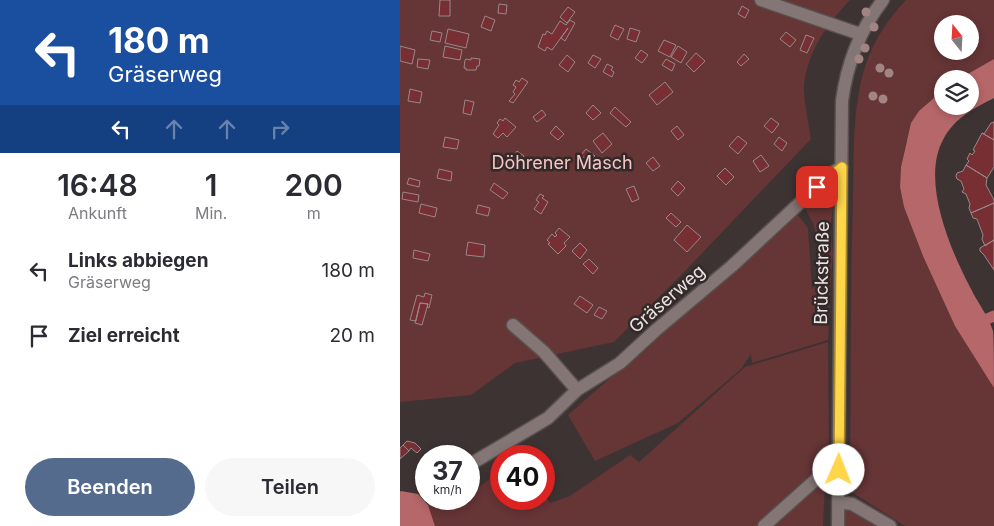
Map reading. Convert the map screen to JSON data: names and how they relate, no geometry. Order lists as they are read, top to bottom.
{
  "streets": {
    "street": ["Brückstraße", "Gräserweg"]
  },
  "crossings": [
    ["Brückstraße", "Gräserweg"]
  ],
  "parks": ["Döhrener Masch"],
  "north": "top",
  "page": {
    "turn": ["180 m", "Gräserweg"],
    "eta": [
      "16:48",
      "Ankunft",
      "1",
      "Min.",
      "200",
      "m"
    ],
    "list": [
      {
        "name": "Links abbiegen",
        "note": "Gräserweg",
        "value": "180 m"
      },
      {
        "name": "Ziel erreicht",
        "value": "20 m"
      }
    ],
    "speed": "37 km/h",
    "limit": "40",
    "buttons": ["Beenden", "Teilen"]
  }
}
